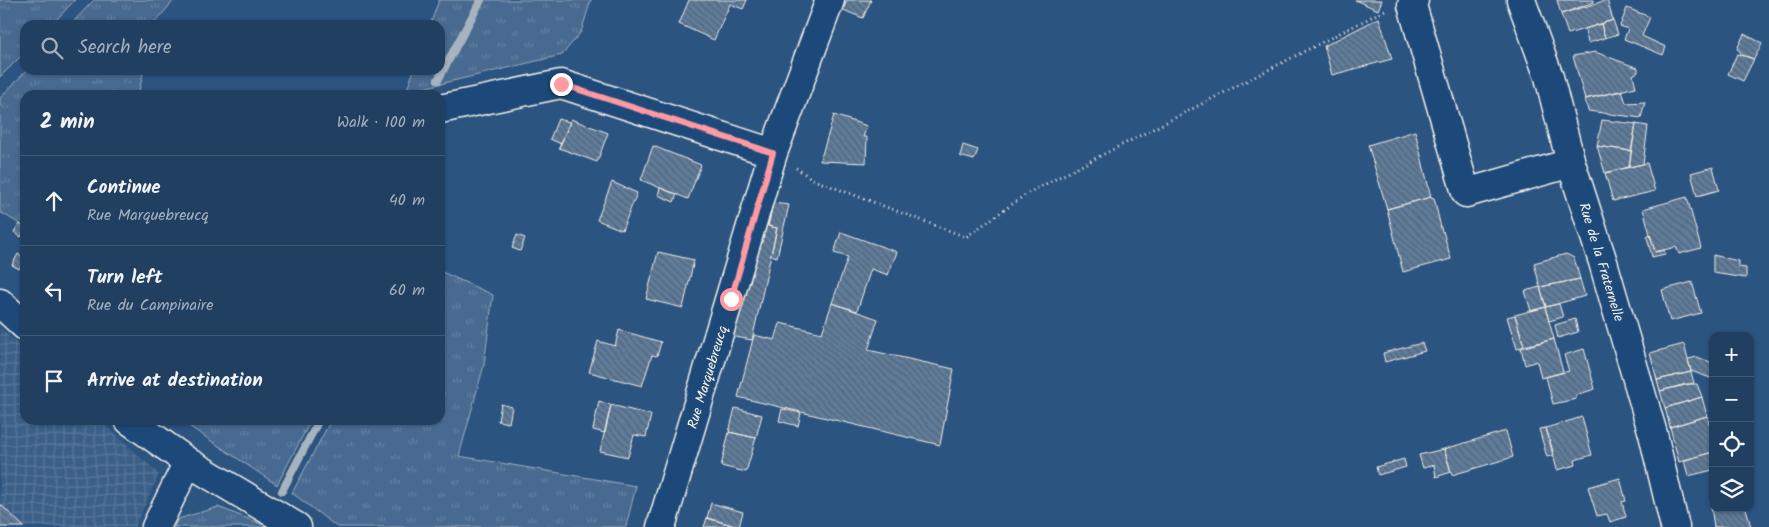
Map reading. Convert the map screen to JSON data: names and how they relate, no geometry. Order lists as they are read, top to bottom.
{
  "streets": {
    "street": ["Rue de la Fraternelle", "Rue Marquebreucq"]
  },
  "page": {
    "search": "Search here",
    "heading": ["2 min", "Walk · 100 m"],
    "list": [
      ["Continue", "Rue Marquebreucq", "40 m"],
      ["Turn left", "Rue du Campinaire", "60 m"],
      "Arrive at destination"
    ],
    "map_buttons": ["+", "−"]
  }
}
